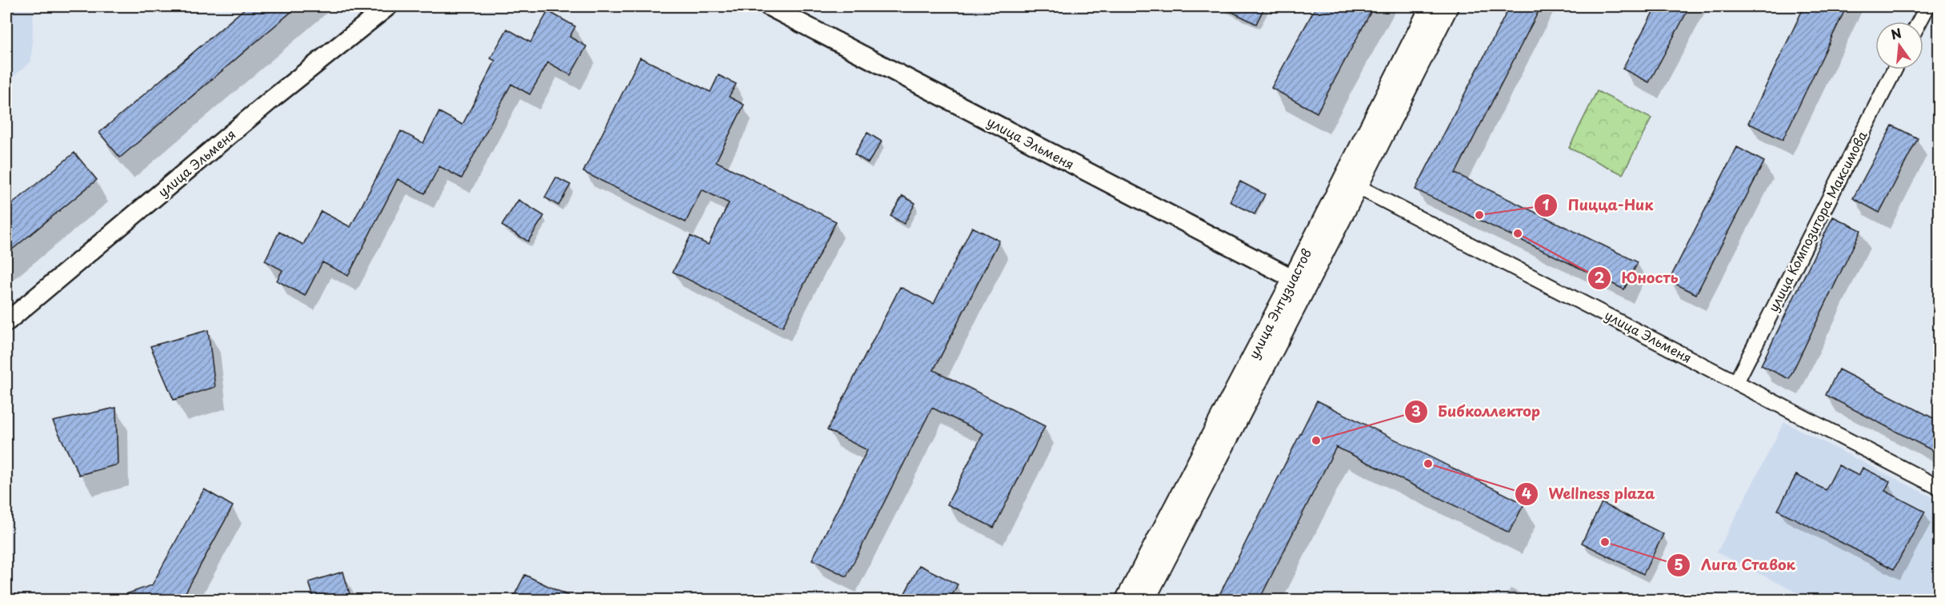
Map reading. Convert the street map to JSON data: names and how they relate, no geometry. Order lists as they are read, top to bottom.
{
  "streets": {
    "main road": ["улица Энтузиастов"],
    "street": ["улица Эльменя", "улица Композитора Максимова"]
  },
  "crossings": [
    ["улица Эльменя", "улица Композитора Максимова"],
    ["улица Эльменя", "улица Энтузиастов"]
  ],
  "places": [
    "Пицца-Ник",
    "Юность",
    "Бибколлектор",
    "Wellness plaza",
    "Лига Ставок"
  ],
  "north": "top"
}
